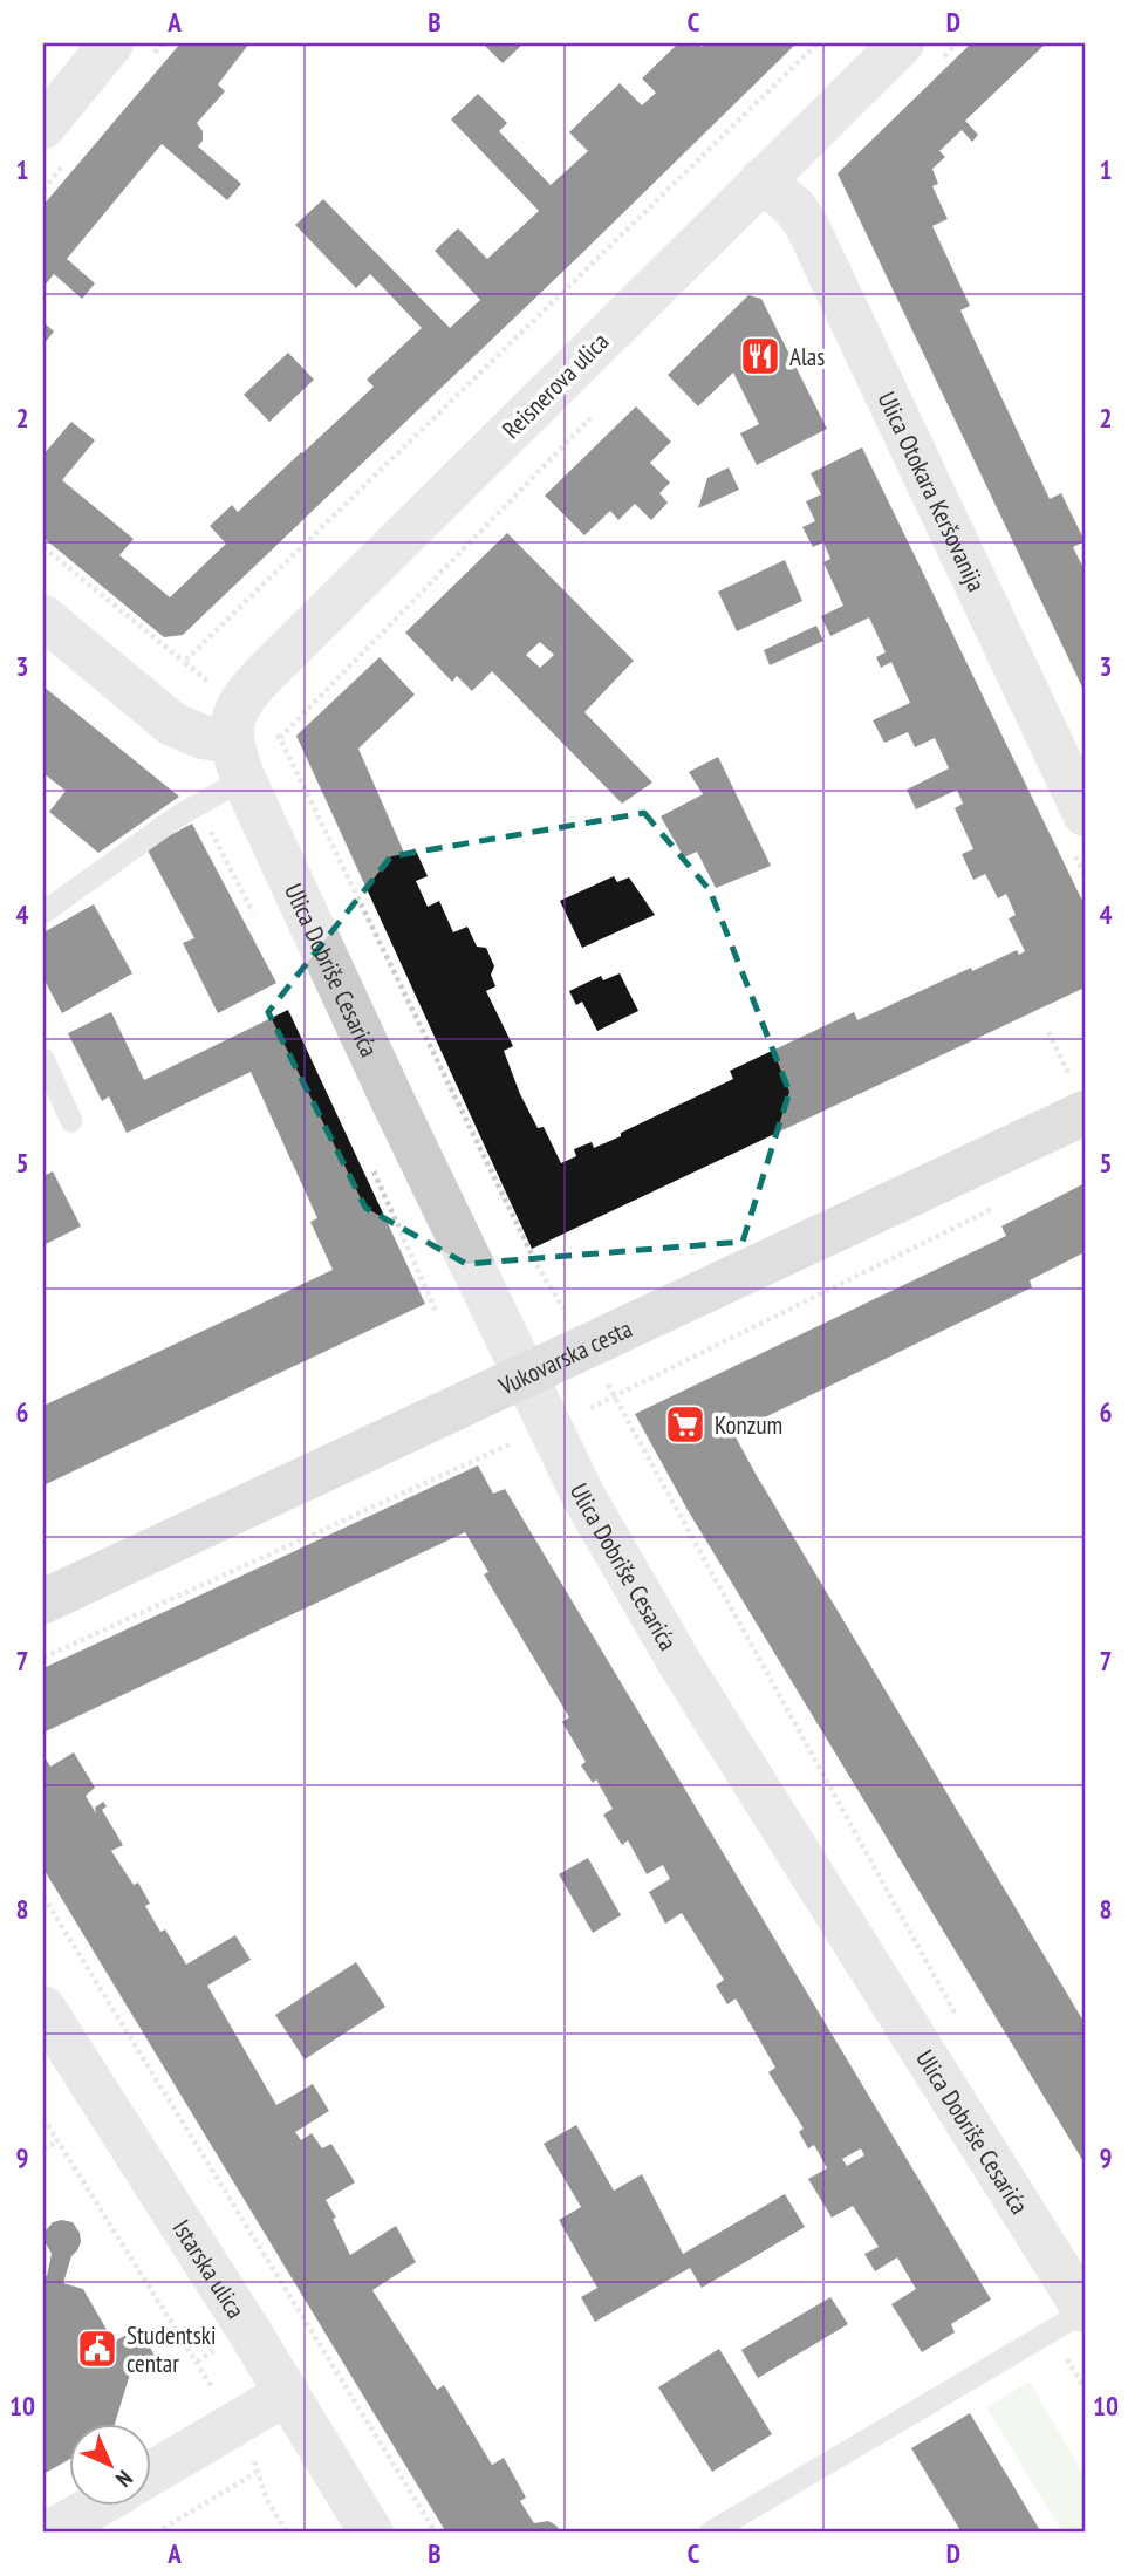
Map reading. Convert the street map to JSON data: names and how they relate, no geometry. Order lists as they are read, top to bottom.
{
  "streets": {
    "main road": ["Vukovarska cesta"],
    "street": [
      "Reisnerova ulica",
      "Ulica Otokara Keršovanija",
      "Ulica Dobriše Cesarića",
      "Istarska ulica"
    ]
  },
  "crossings": [
    ["Reisnerova ulica", "Ulica Otokara Keršovanija"],
    ["Reisnerova ulica", "Ulica Dobriše Cesarića"],
    ["Ulica Dobriše Cesarića", "Vukovarska cesta"]
  ],
  "places": {
    "restaurant": ["Alas"],
    "supermarket": ["Konzum"],
    "public building": ["Studentski centar"]
  },
  "north": "bottom right",
  "grid": {
    "columns": [
      "A",
      "B",
      "C",
      "D"
    ],
    "rows": [
      "1",
      "2",
      "3",
      "4",
      "5",
      "6",
      "7",
      "8",
      "9",
      "10"
    ]
  }
}
